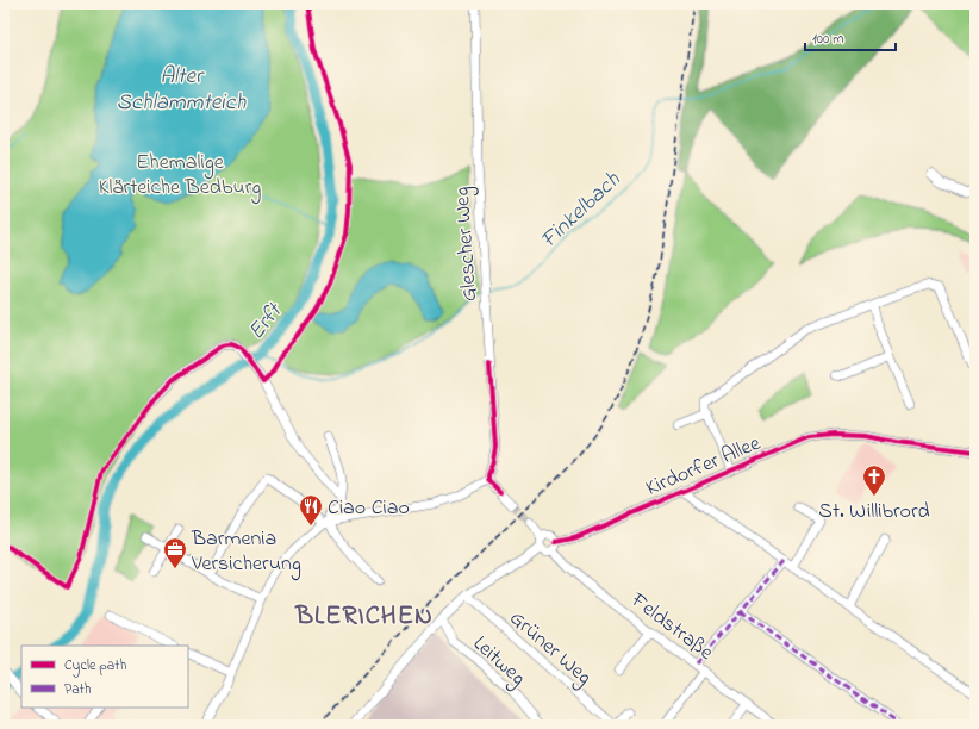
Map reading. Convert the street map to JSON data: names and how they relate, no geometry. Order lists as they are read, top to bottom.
{
  "streets": {
    "street": [
      "Glescher Weg",
      "Kirdorfer Allee",
      "Feldstraße",
      "Grüner Weg",
      "Leitweg"
    ]
  },
  "crossings": [
    ["Kirdorfer Allee", "Feldstraße"]
  ],
  "districts": ["BLERICHEN"],
  "water": ["Alter Schlammteich", "Finkelbach", "Erft"],
  "parks": ["Ehemalige Klärteiche Bedburg"],
  "places": {
    "church": ["St. Willibrord"],
    "restaurant": ["Ciao Ciao"],
    "office": ["Barmenia Versicherung"]
  },
  "legend": ["Cycle path", "Path"],
  "scale_bar": "100 m"
}
